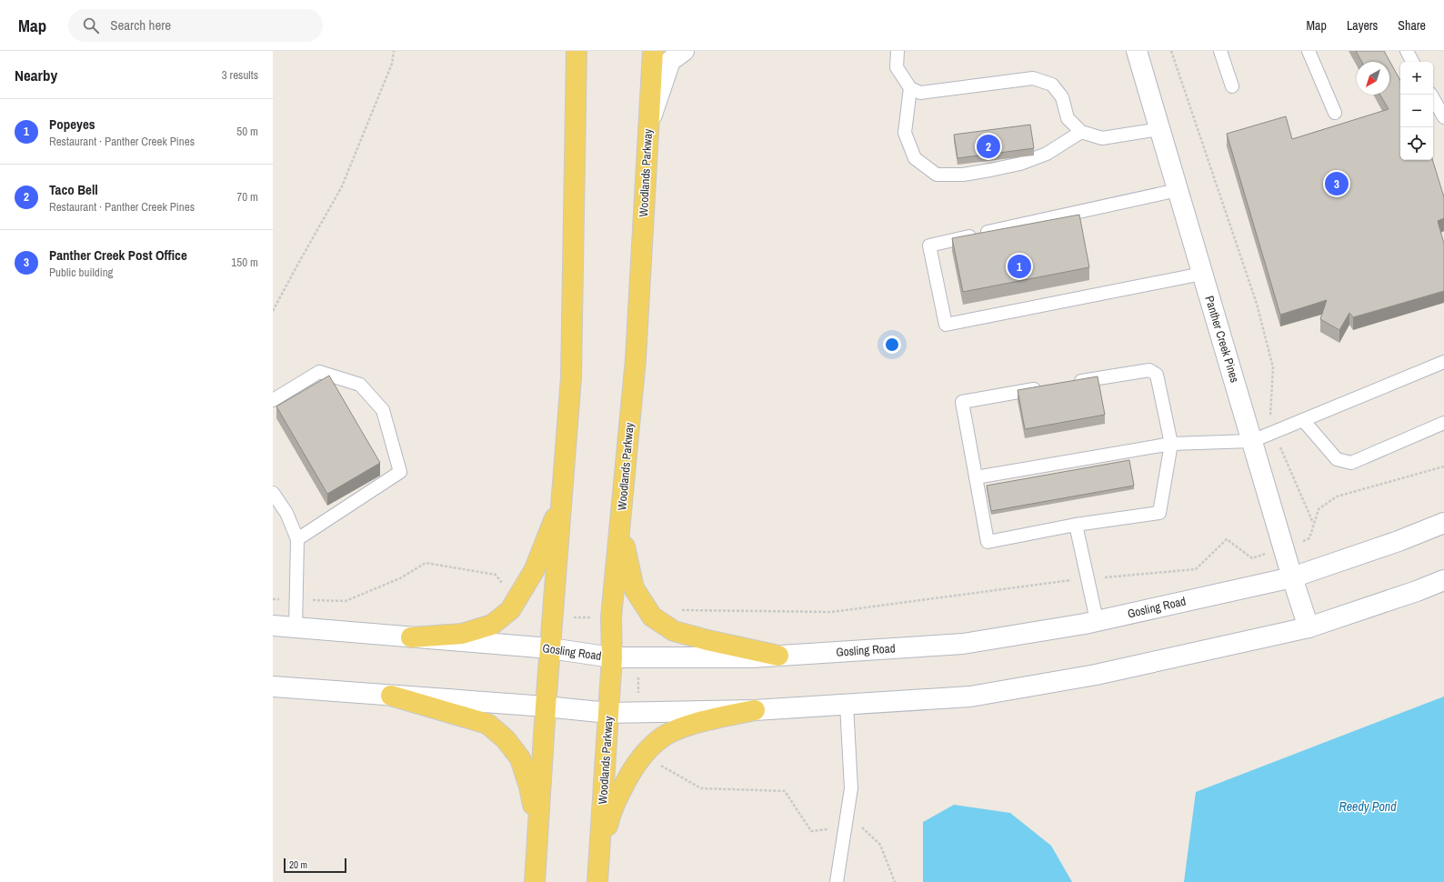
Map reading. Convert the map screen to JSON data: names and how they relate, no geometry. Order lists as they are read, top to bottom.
{
  "streets": {
    "main road": ["Woodlands Parkway", "Panther Creek Pines", "Gosling Road"]
  },
  "crossings": [
    ["Woodlands Parkway", "Gosling Road"],
    ["Panther Creek Pines", "Gosling Road"]
  ],
  "water": ["Reedy Pond"],
  "scale_bar": "20 m",
  "north": "bottom left",
  "page": {
    "header": "Map",
    "search": "Search here",
    "nav": ["Map", "Layers", "Share"],
    "heading": ["Nearby", "3 results"],
    "map_buttons": ["+", "−"],
    "list": [
      {
        "mark": "1",
        "name": "Popeyes",
        "note": "Restaurant · Panther Creek Pines",
        "value": "50 m"
      },
      {
        "mark": "2",
        "name": "Taco Bell",
        "note": "Restaurant · Panther Creek Pines",
        "value": "70 m"
      },
      {
        "mark": "3",
        "name": "Panther Creek Post Office",
        "note": "Public building",
        "value": "150 m"
      }
    ],
    "pins": ["2", "3", "1"],
    "scale": "20 m"
  }
}
